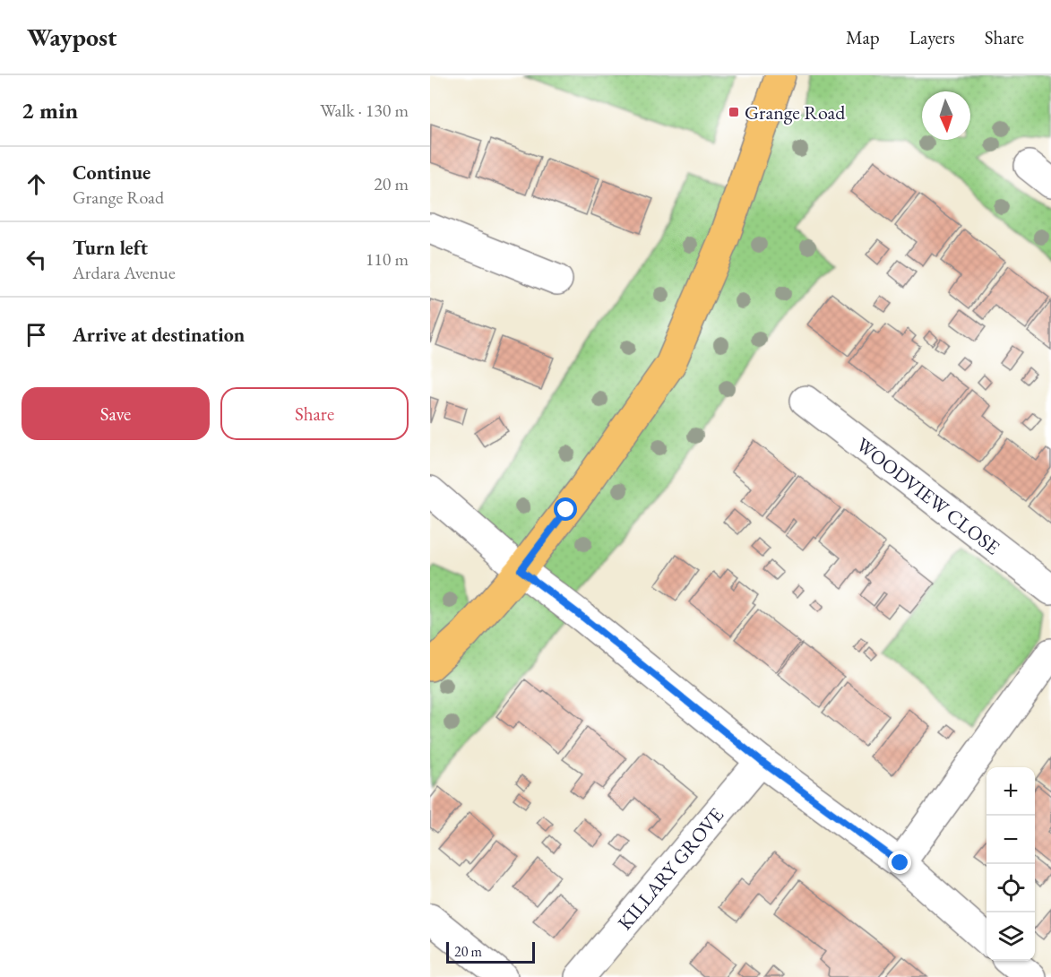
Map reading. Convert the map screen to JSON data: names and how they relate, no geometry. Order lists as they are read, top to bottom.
{
  "streets": {
    "street": ["WOODVIEW CLOSE", "KILLARY GROVE"]
  },
  "places": {
    "transit": ["Grange Road"]
  },
  "scale_bar": "20 m",
  "north": "bottom",
  "page": {
    "header": "Waypost",
    "nav": ["Map", "Layers", "Share"],
    "heading": ["2 min", "Walk · 130 m"],
    "list": [
      ["Continue", "Grange Road", "20 m"],
      ["Turn left", "Ardara Avenue", "110 m"],
      "Arrive at destination"
    ],
    "buttons": ["Save", "Share"],
    "map_buttons": ["+", "−"],
    "scale": "20 m"
  }
}
